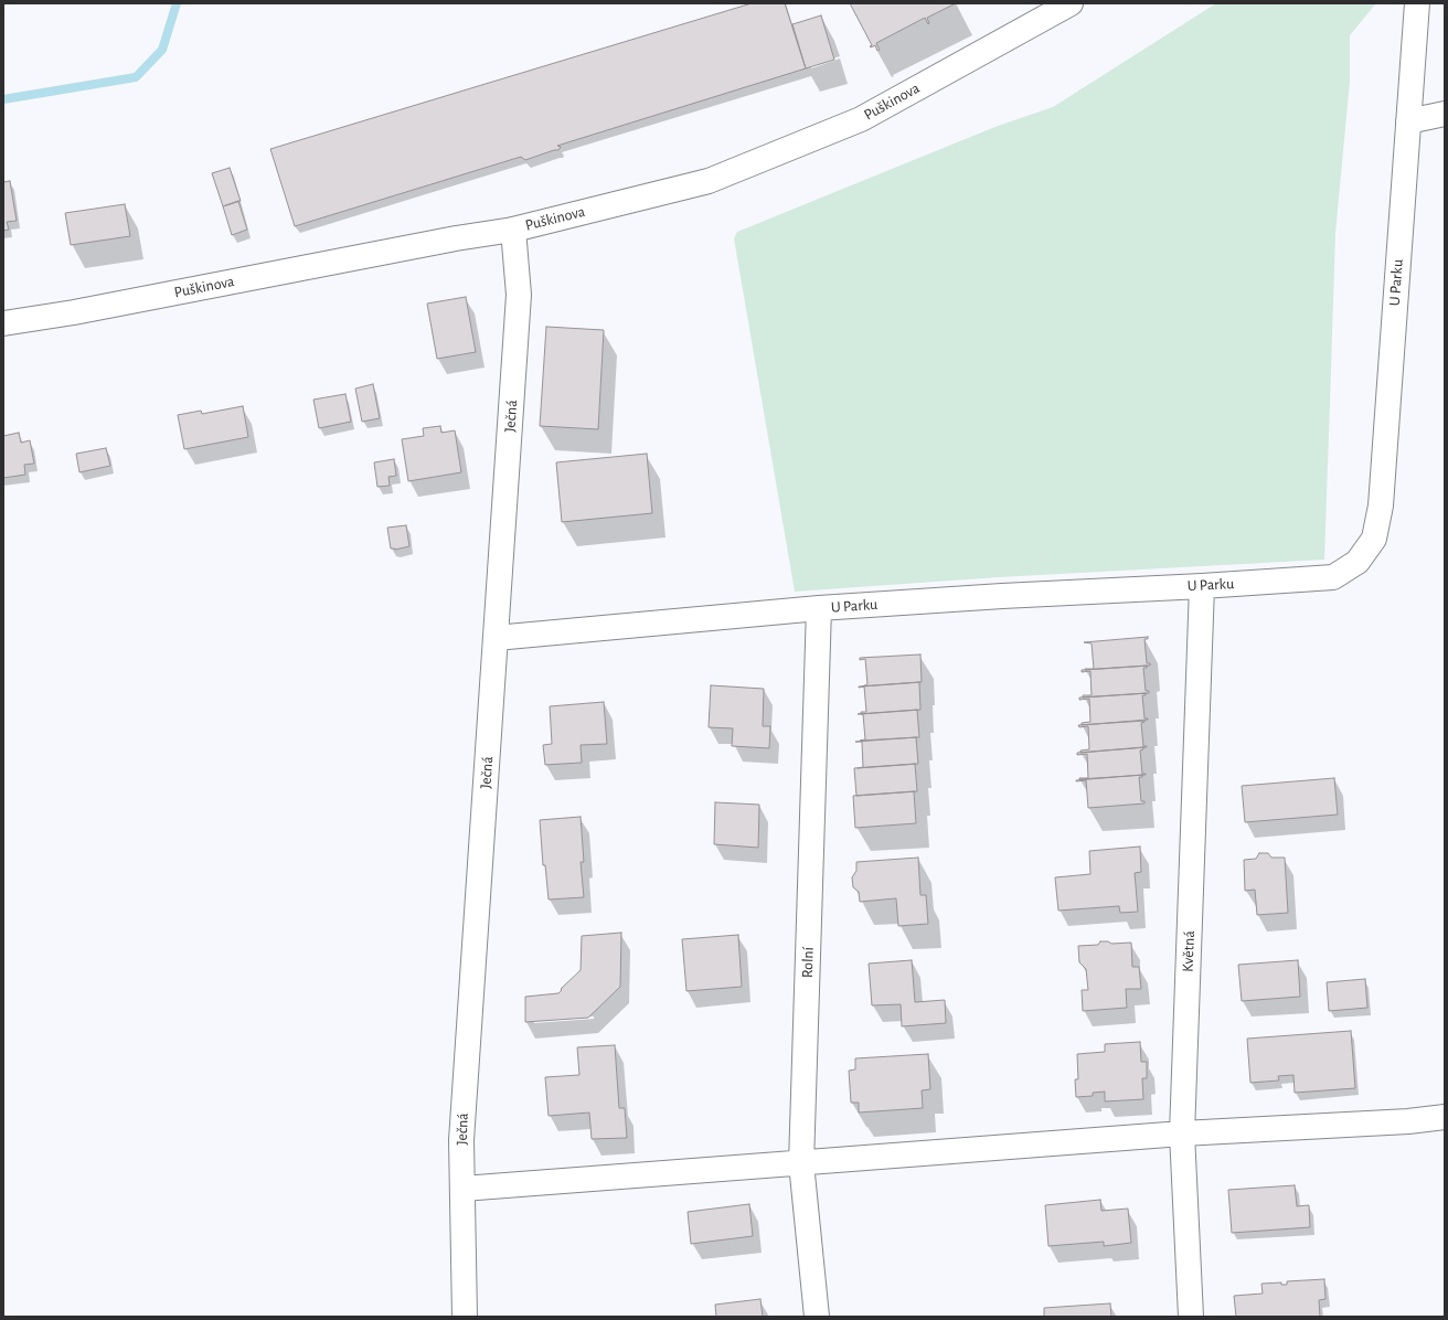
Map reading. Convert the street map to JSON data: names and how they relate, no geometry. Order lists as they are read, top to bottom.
{
  "streets": {
    "street": [
      "Puškinova",
      "U Parku",
      "Ječná",
      "Květná",
      "Rolní"
    ]
  },
  "crossings": [
    ["Puškinova", "Ječná"],
    ["U Parku", "Ječná"],
    ["U Parku", "Květná"],
    ["U Parku", "Rolní"]
  ]
}
